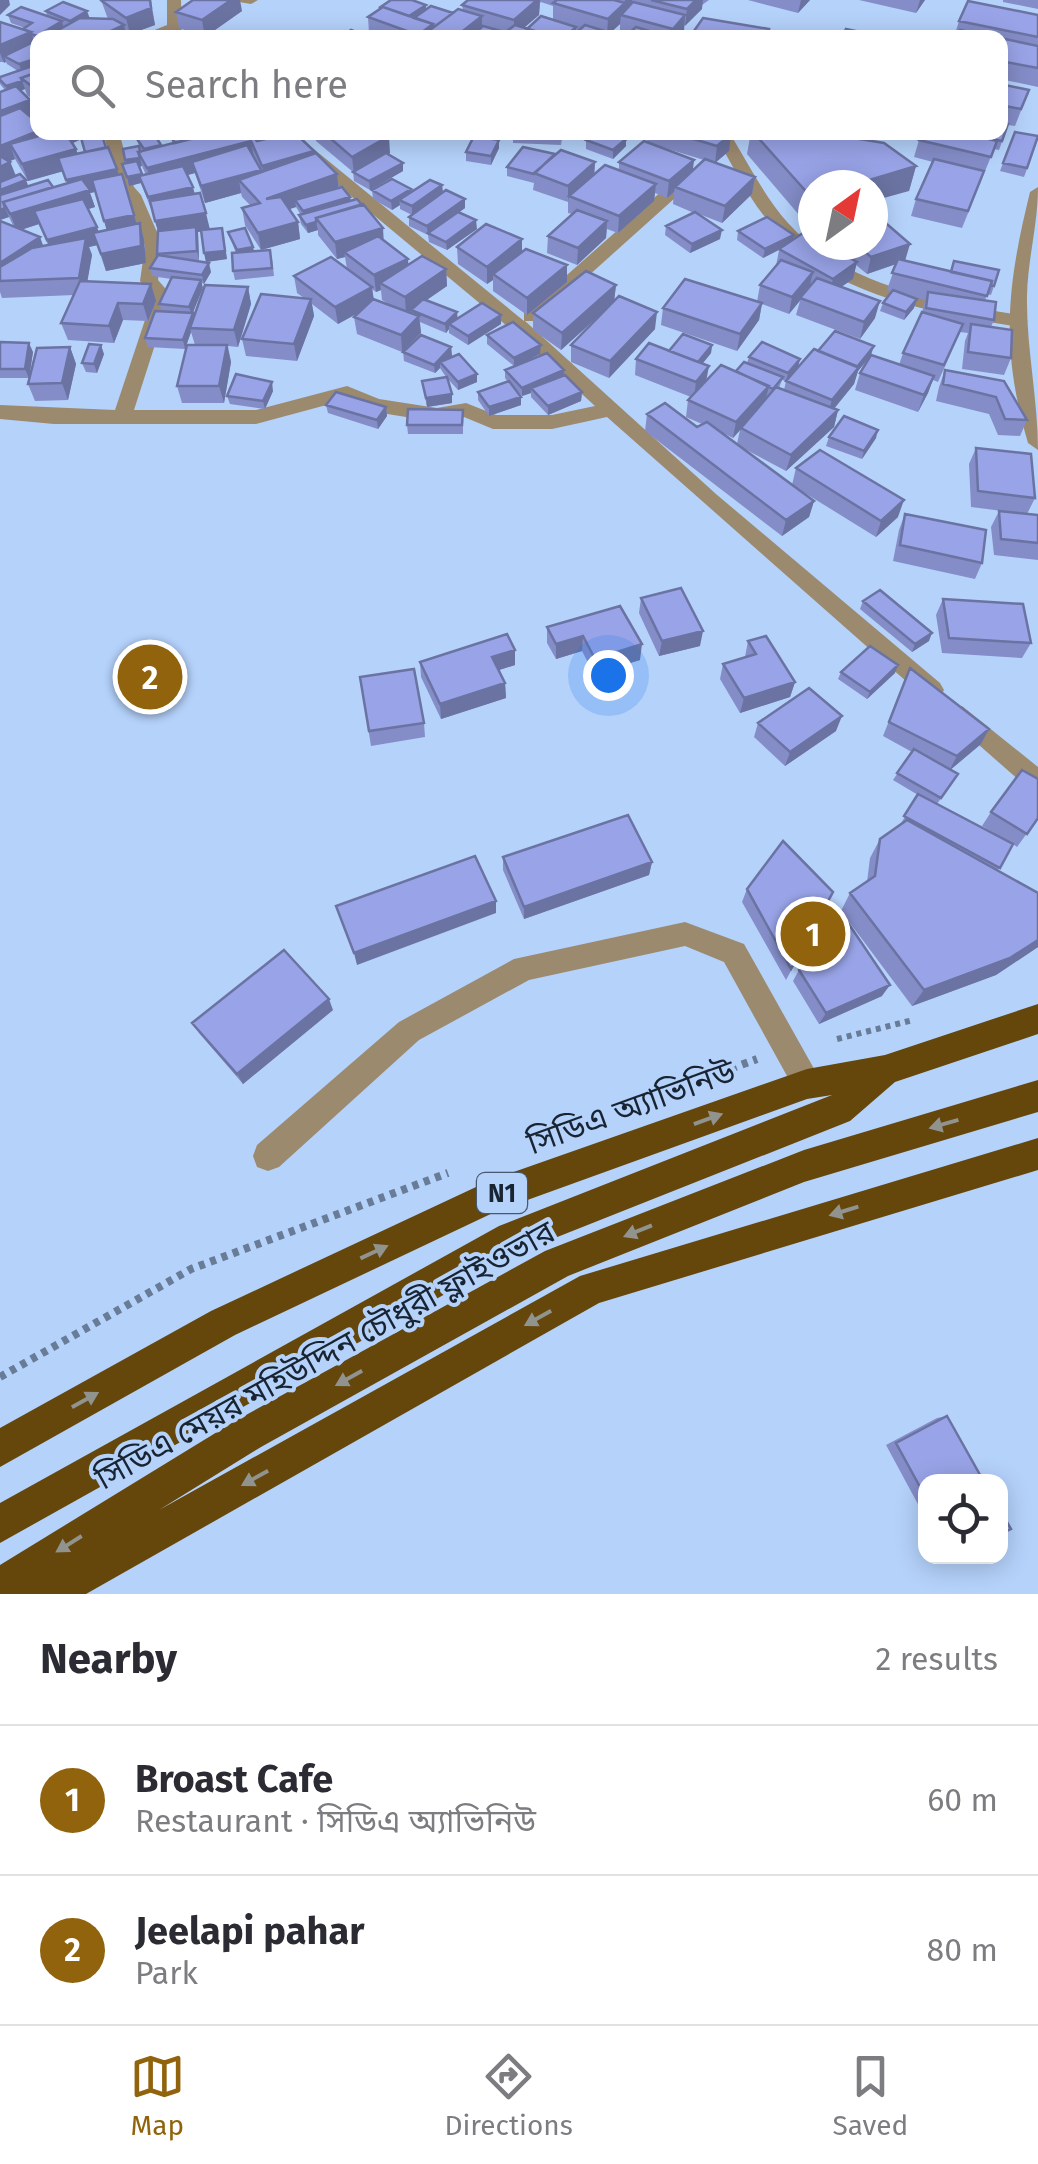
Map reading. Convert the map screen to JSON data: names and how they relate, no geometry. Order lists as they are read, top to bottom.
{
  "streets": {
    "highway": ["সিডিএ অ্যাভিনিউ", "N1", "সিডিএ মেয়র মহিউদ্দিন চৌধুরী ফ্লাইওভার"]
  },
  "north": "top right",
  "page": {
    "search": "Search here",
    "pins": ["2", "1"],
    "heading": ["Nearby", "2 results"],
    "list": [
      {
        "mark": "1",
        "name": "Broast Cafe",
        "note": "Restaurant · সিডিএ অ্যাভিনিউ",
        "value": "60 m"
      },
      {
        "mark": "2",
        "name": "Jeelapi pahar",
        "note": "Park",
        "value": "80 m"
      }
    ],
    "nav": ["Map", "Directions", "Saved"]
  }
}
